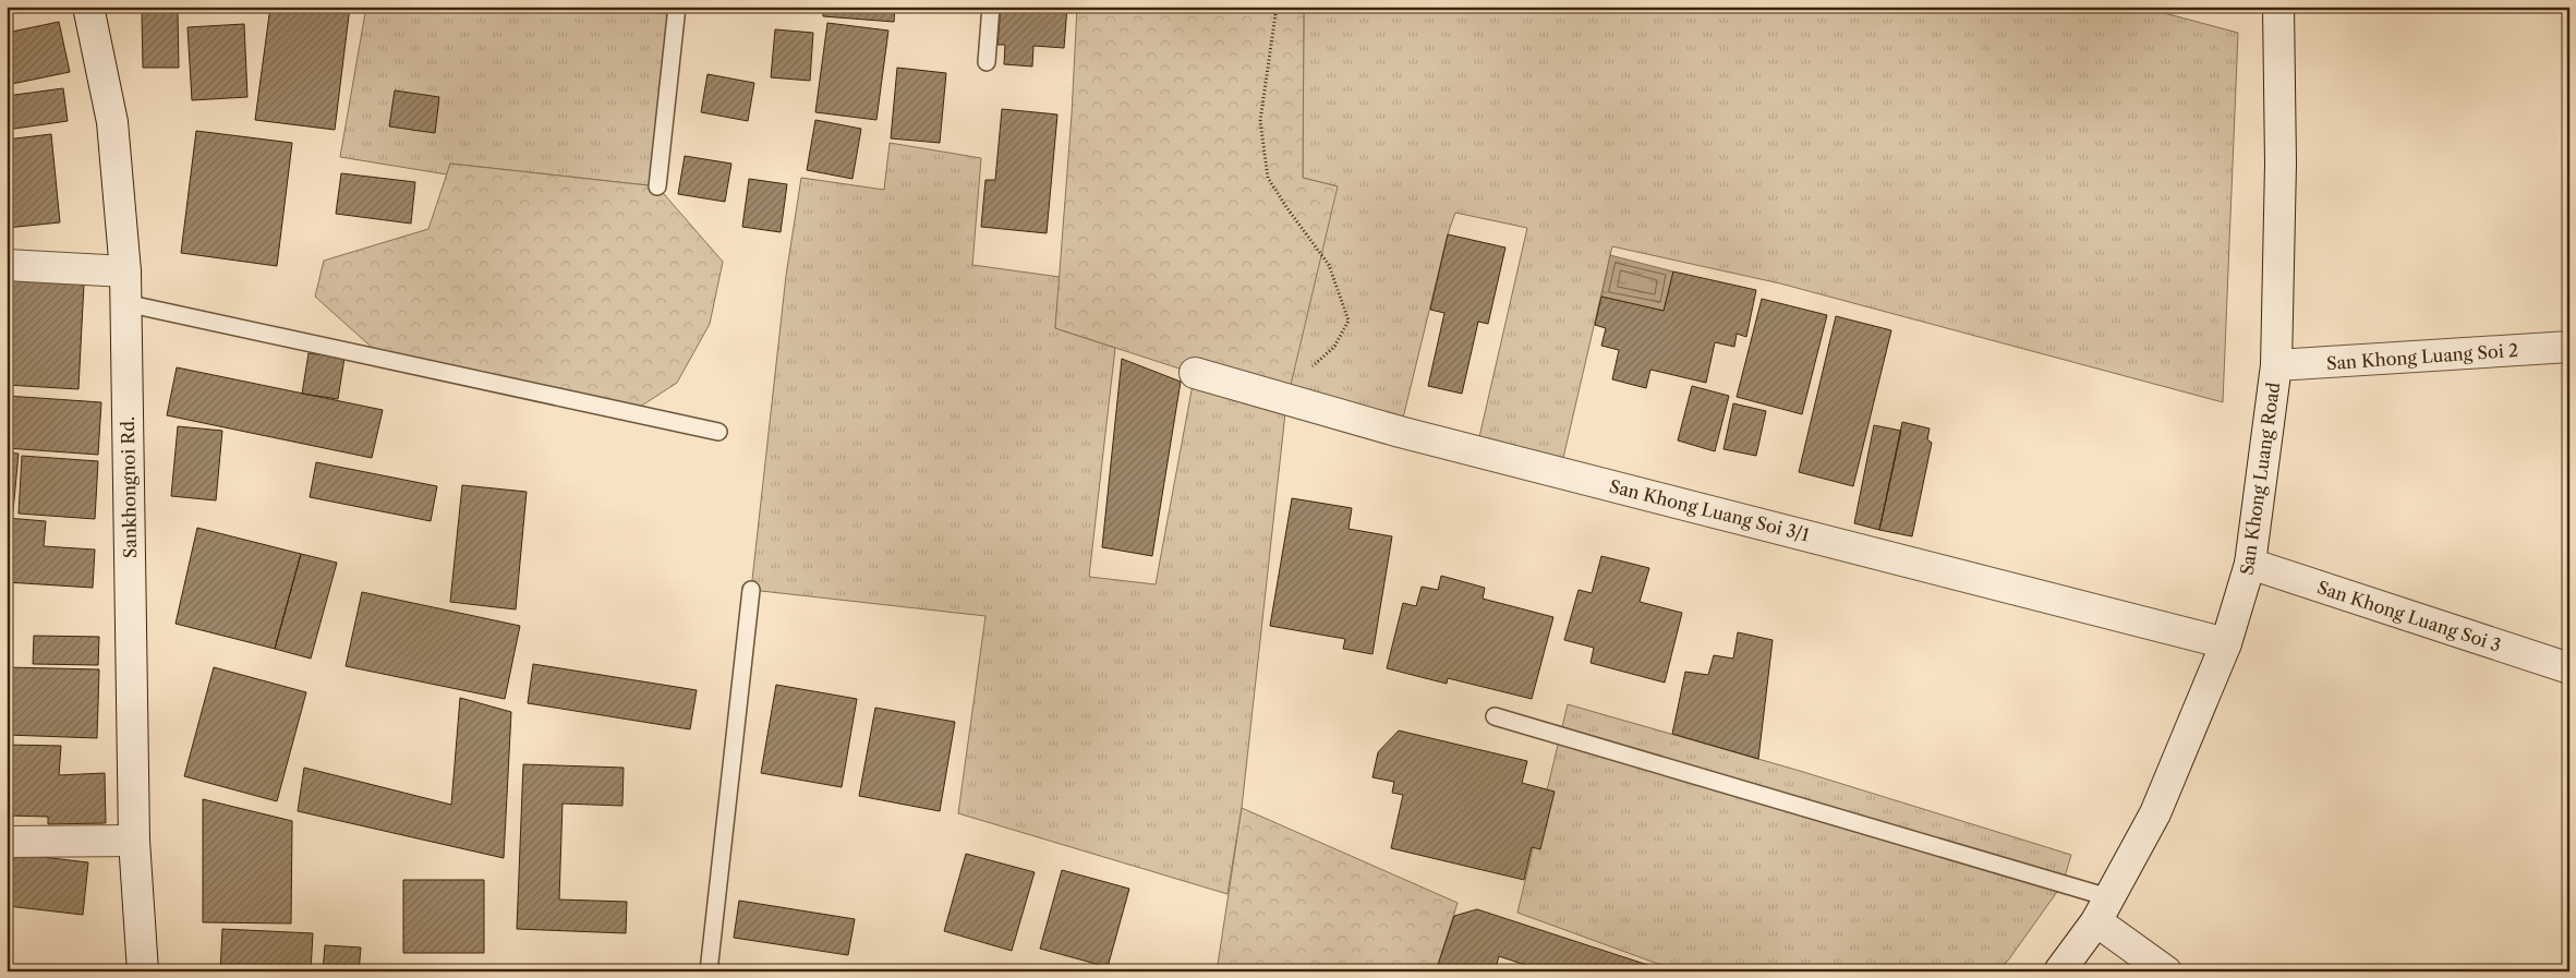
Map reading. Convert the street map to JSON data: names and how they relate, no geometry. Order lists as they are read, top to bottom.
{
  "streets": {
    "street": [
      "San Khong Luang Soi 2",
      "San Khong Luang Road",
      "Sankhongnoi Rd.",
      "San Khong Luang Soi 3/1",
      "San Khong Luang Soi 3"
    ]
  },
  "crossings": [
    ["San Khong Luang Soi 2", "San Khong Luang Road"],
    ["San Khong Luang Road", "San Khong Luang Soi 3/1"],
    ["San Khong Luang Road", "San Khong Luang Soi 3"]
  ]
}
